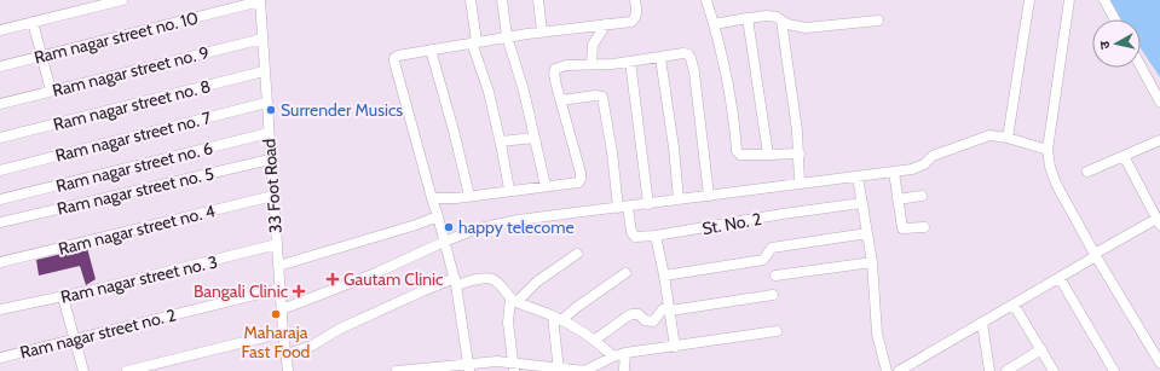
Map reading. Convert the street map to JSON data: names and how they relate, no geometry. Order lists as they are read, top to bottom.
{
  "streets": {
    "street": [
      "Ram nagar street no. 10",
      "Ram nagar street no. 9",
      "Ram nagar street no. 8",
      "Ram nagar street no. 7",
      "Ram nagar street no. 6",
      "33 Foot Road",
      "Ram nagar street no. 5",
      "St. No. 2",
      "Ram nagar street no. 4",
      "Ram nagar street no. 3",
      "Ram nagar street no. 2"
    ]
  },
  "crossings": [
    ["Ram nagar street no. 10", "33 Foot Road"],
    ["Ram nagar street no. 9", "33 Foot Road"],
    ["Ram nagar street no. 8", "33 Foot Road"],
    ["Ram nagar street no. 7", "33 Foot Road"],
    ["Ram nagar street no. 6", "33 Foot Road"],
    ["33 Foot Road", "Ram nagar street no. 5"],
    ["33 Foot Road", "Ram nagar street no. 4"],
    ["33 Foot Road", "Ram nagar street no. 3"],
    ["33 Foot Road", "Ram nagar street no. 2"]
  ],
  "places": {
    "other": ["Surrender Musics", "happy telecome", "Maharaja Fast Food"],
    "health": ["Gautam Clinic", "Bangali Clinic"]
  },
  "north": "left"
}
